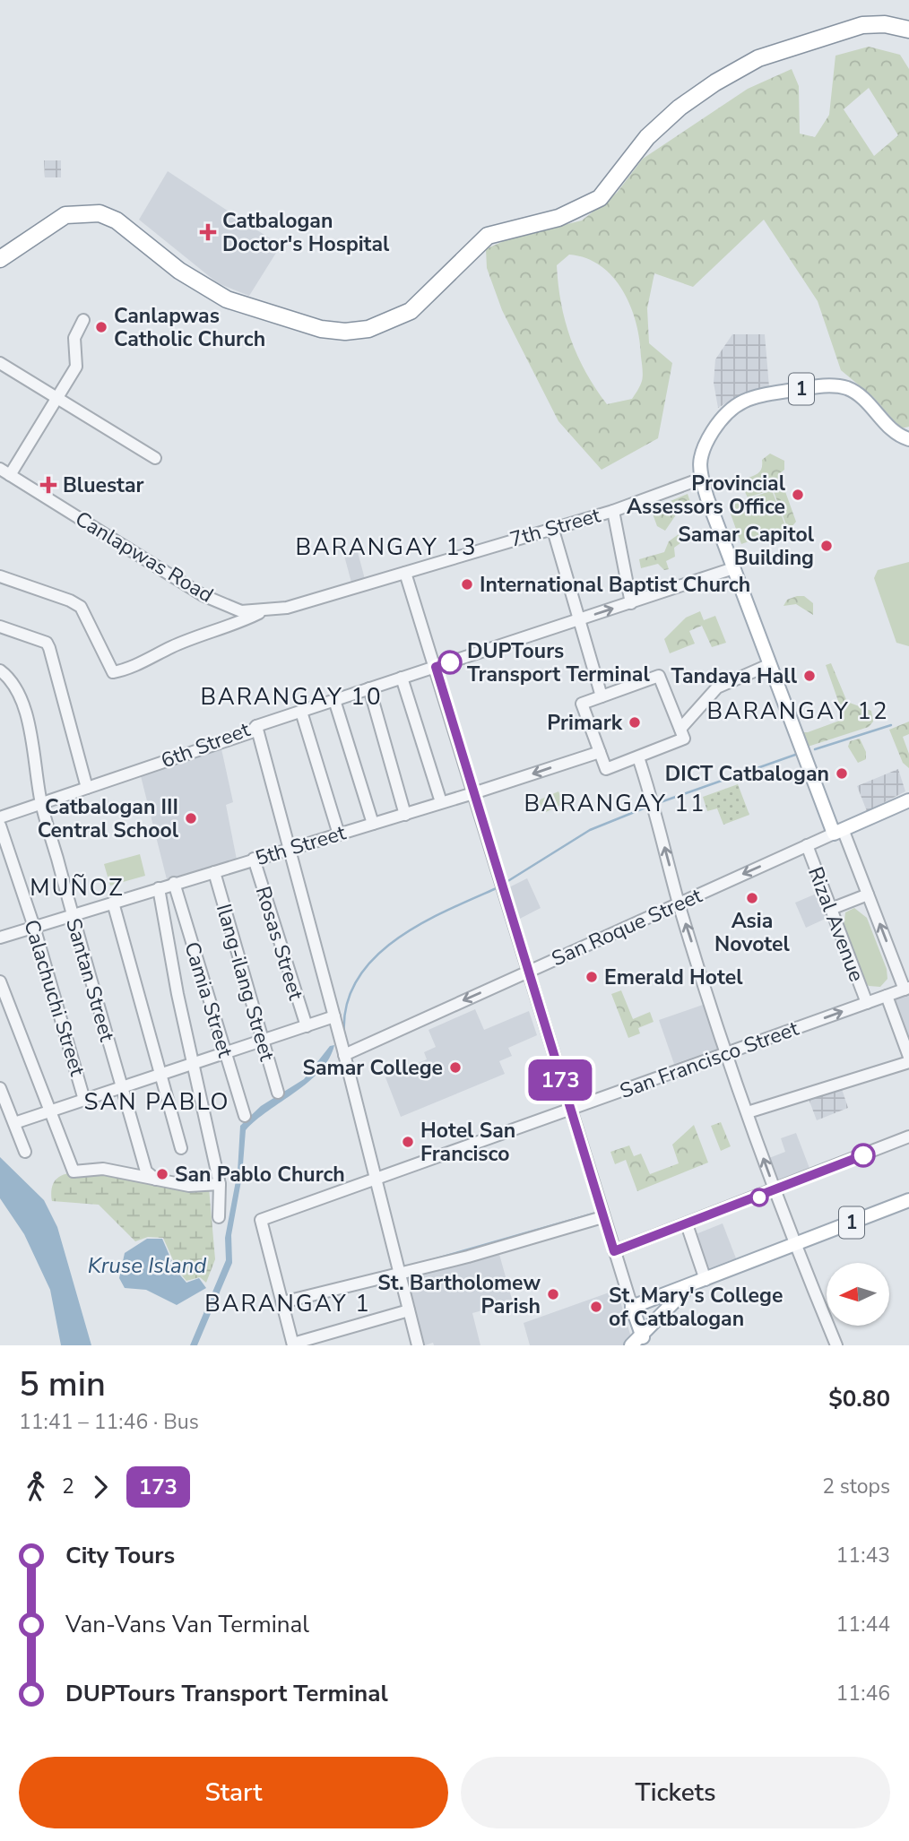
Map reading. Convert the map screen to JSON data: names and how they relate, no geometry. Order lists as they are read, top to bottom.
{
  "streets": {
    "main road": ["1", "San Roque Street"],
    "street": [
      "7th Street",
      "Canlapwas Road",
      "6th Street",
      "5th Street",
      "Rizal Avenue",
      "Rosas Street",
      "Santan Street",
      "Ilang-ilang Street",
      "Calachuchi Street",
      "Camia Street",
      "San Francisco Street"
    ]
  },
  "crossings": [
    ["1", "7th Street"],
    ["1", "6th Street"],
    ["1", "Rizal Avenue"],
    ["1", "San Roque Street"],
    ["7th Street", "Canlapwas Road"],
    ["6th Street", "Santan Street"],
    ["5th Street", "Rosas Street"],
    ["5th Street", "Santan Street"],
    ["5th Street", "Ilang-ilang Street"],
    ["5th Street", "Calachuchi Street"],
    ["5th Street", "Camia Street"],
    ["Rizal Avenue", "San Roque Street"],
    ["Rizal Avenue", "San Francisco Street"]
  ],
  "one_way": ["San Roque Street"],
  "districts": [
    "BARANGAY 13",
    "BARANGAY 10",
    "BARANGAY 12",
    "BARANGAY 11",
    "MUÑOZ",
    "SAN PABLO",
    "BARANGAY 1"
  ],
  "water": ["Kruse Island"],
  "places": {
    "health": ["Catbalogan Doctor's Hospital", "Bluestar"],
    "other": [
      "Canlapwas Catholic Church",
      "Provincial Assessors Office",
      "Samar Capitol Building",
      "International Baptist Church",
      "DUPTours Transport Terminal",
      "Tandaya Hall",
      "Primark",
      "DICT Catbalogan",
      "Catbalogan III Central School",
      "Asia Novotel",
      "Emerald Hotel",
      "Samar College",
      "Hotel San Francisco",
      "San Pablo Church",
      "St. Bartholomew Parish",
      "St. Mary's College of Catbalogan"
    ]
  },
  "lines": ["bus line 173"],
  "north": "left",
  "page": {
    "on_map": "173",
    "heading": ["5 min", "11:41 – 11:46 · Bus", "$0.80"],
    "legs": ["2", "173", "2 stops"],
    "list": [
      {
        "name": "City Tours",
        "value": "11:43"
      },
      {
        "name": "Van-Vans Van Terminal",
        "value": "11:44"
      },
      {
        "name": "DUPTours Transport Terminal",
        "value": "11:46"
      }
    ],
    "buttons": ["Start", "Tickets"]
  }
}
